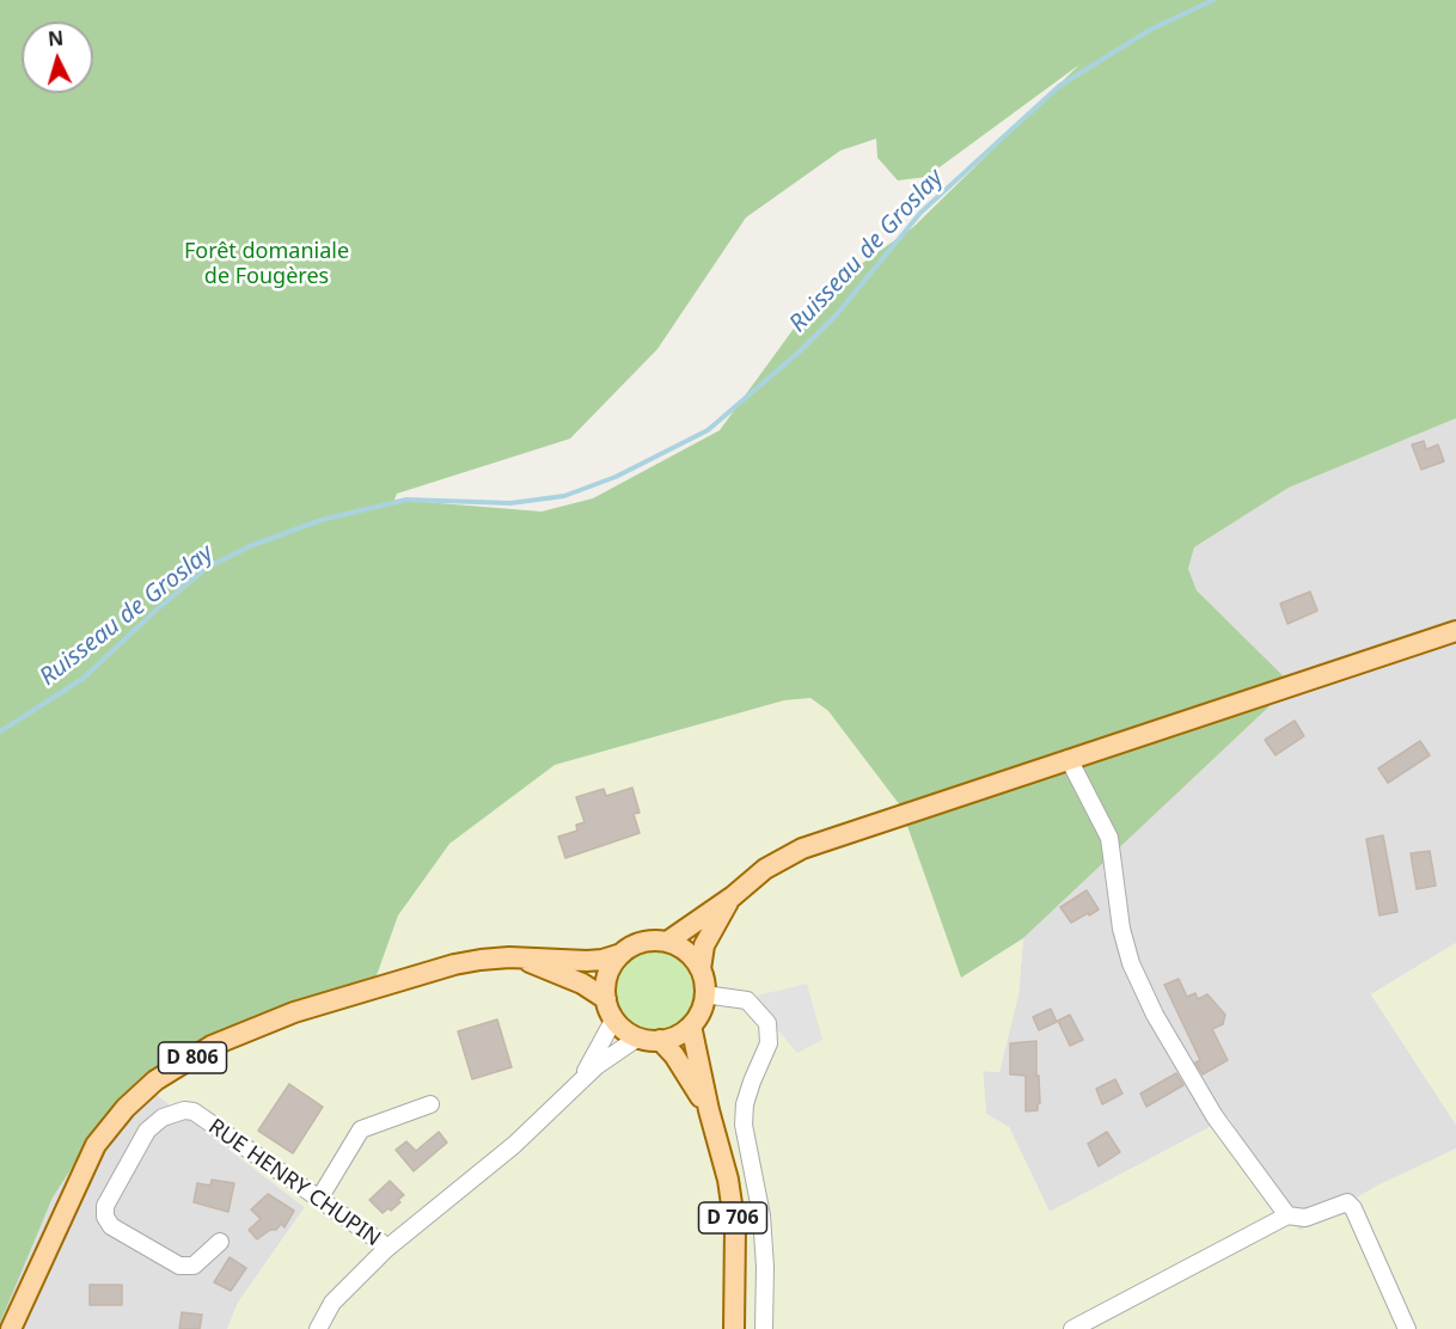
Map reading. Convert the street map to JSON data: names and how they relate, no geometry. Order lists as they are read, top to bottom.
{
  "streets": {
    "main road": ["D 806", "D 706"],
    "street": ["RUE HENRY CHUPIN"]
  },
  "crossings": [
    ["D 806", "D 706"]
  ],
  "water": ["Ruisseau de Groslay"],
  "parks": ["Forêt domaniale de Fougères"],
  "north": "top"
}
